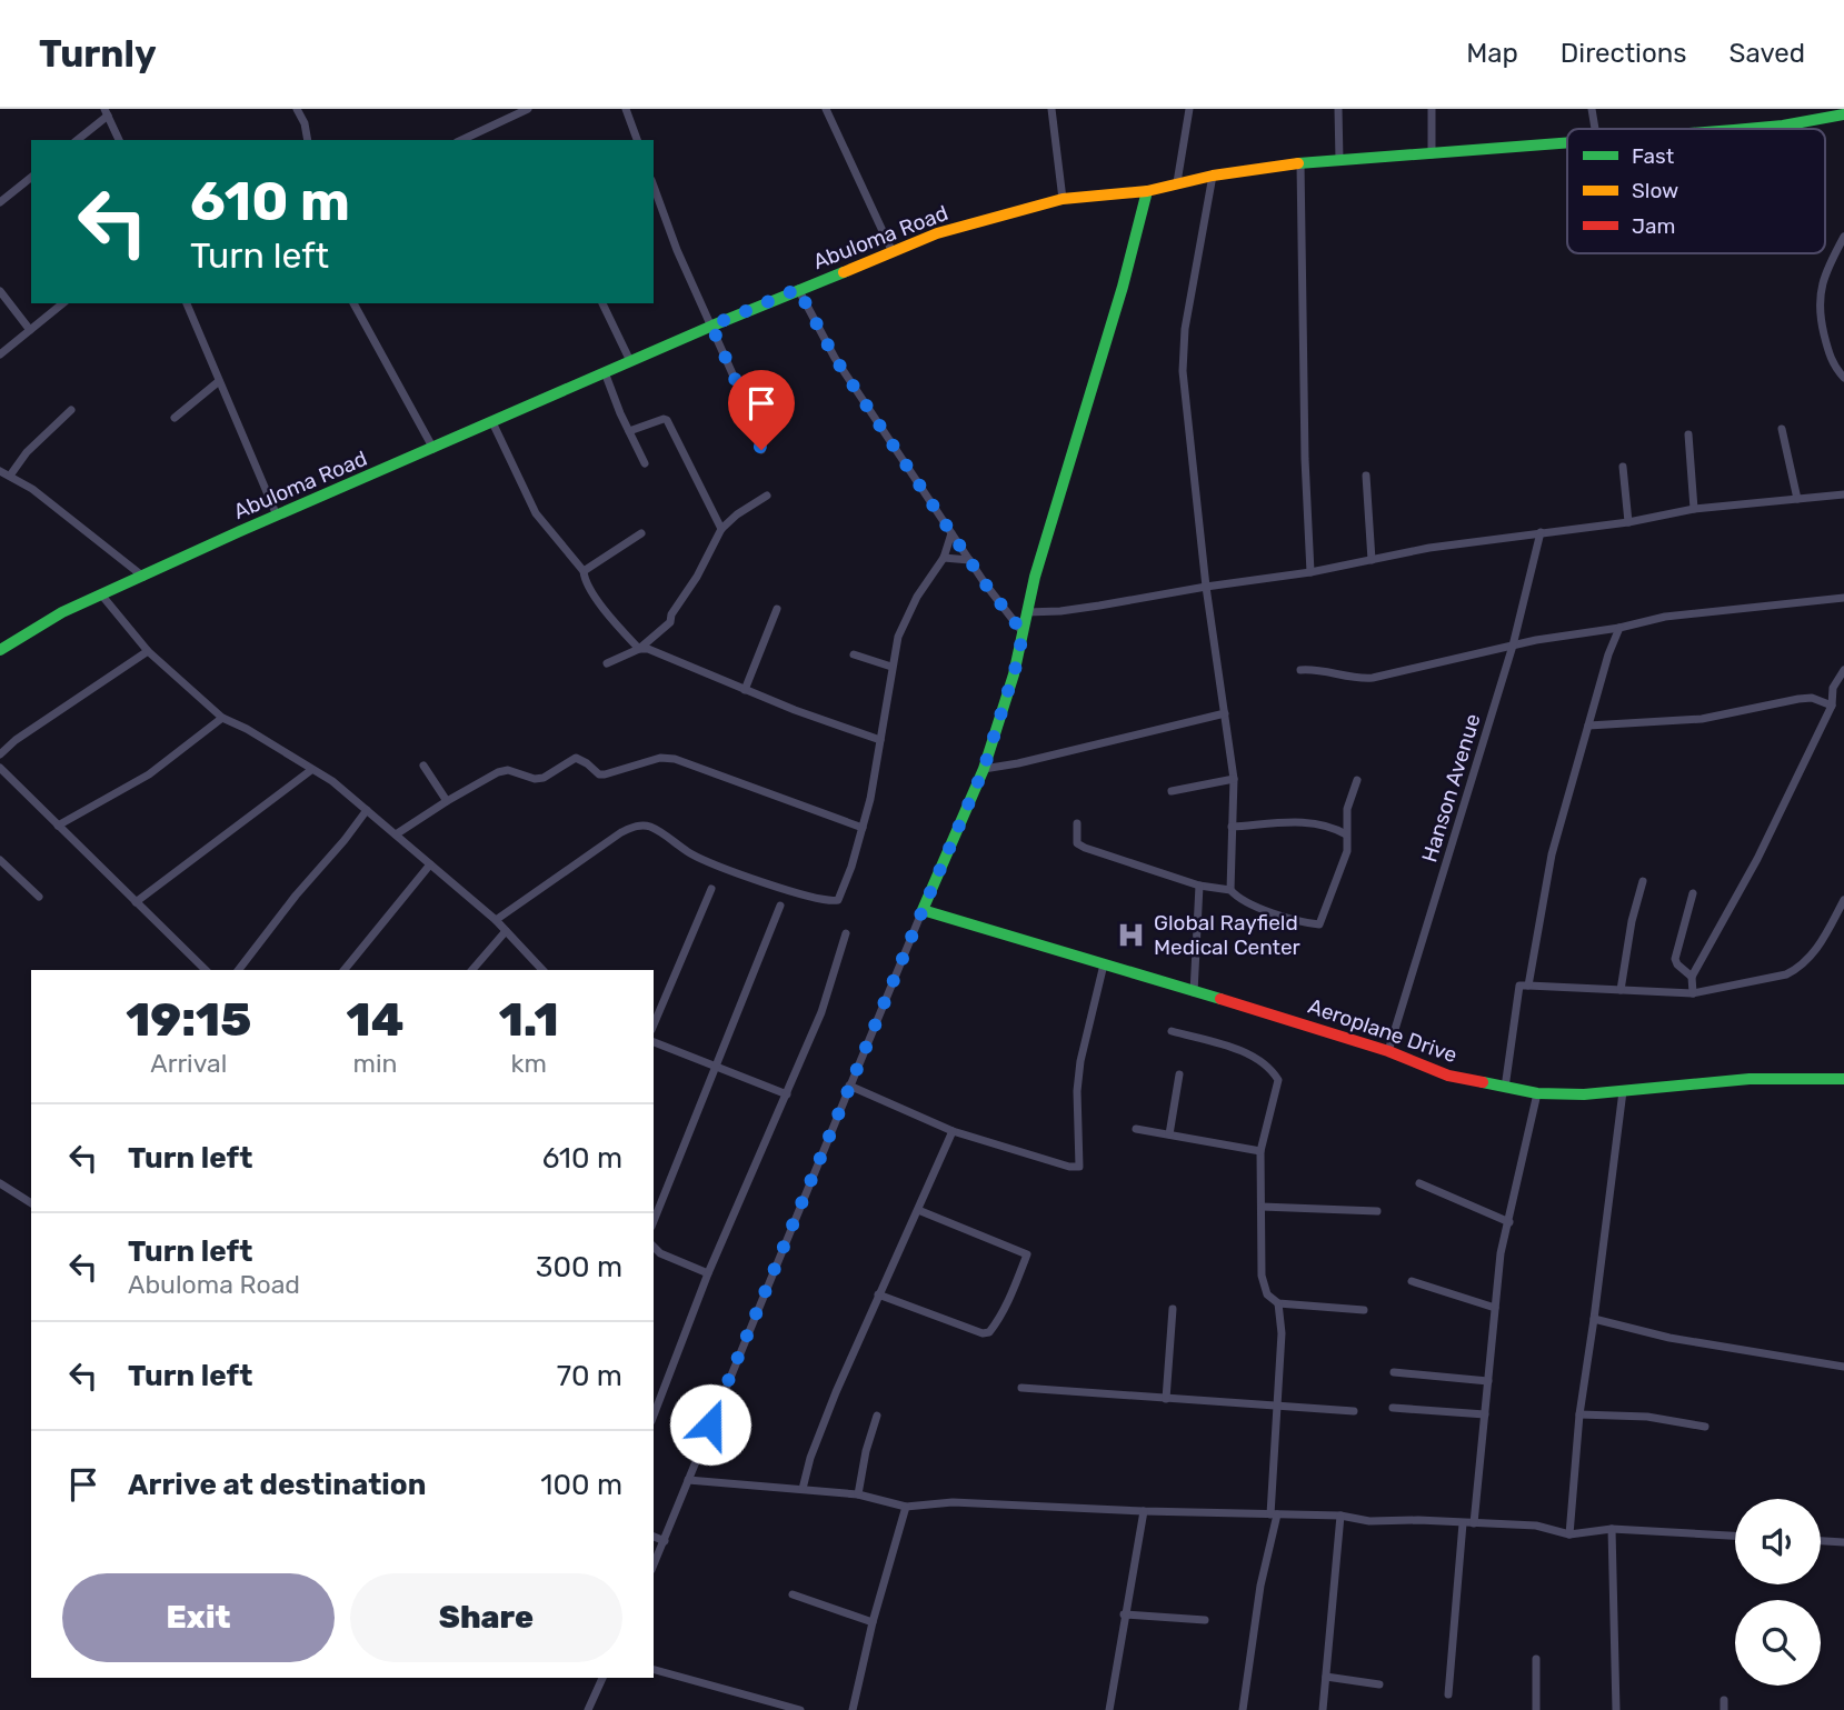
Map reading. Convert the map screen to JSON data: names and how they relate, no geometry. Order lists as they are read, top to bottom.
{
  "streets": {
    "street": ["Abuloma Road", "Hanson Avenue", "Aeroplane Drive"]
  },
  "crossings": [
    ["Hanson Avenue", "Aeroplane Drive"]
  ],
  "places": {
    "hospital": ["Global Rayfield Medical Center"]
  },
  "legend": ["Fast", "Slow", "Jam"],
  "page": {
    "header": "Turnly",
    "nav": ["Map", "Directions", "Saved"],
    "turn": ["610 m", "Turn left"],
    "eta": [
      "19:15",
      "Arrival",
      "14",
      "min",
      "1.1",
      "km"
    ],
    "list": [
      {
        "name": "Turn left",
        "value": "610 m"
      },
      {
        "name": "Turn left",
        "note": "Abuloma Road",
        "value": "300 m"
      },
      {
        "name": "Turn left",
        "value": "70 m"
      },
      {
        "name": "Arrive at destination",
        "value": "100 m"
      }
    ],
    "buttons": ["Exit", "Share"]
  }
}
